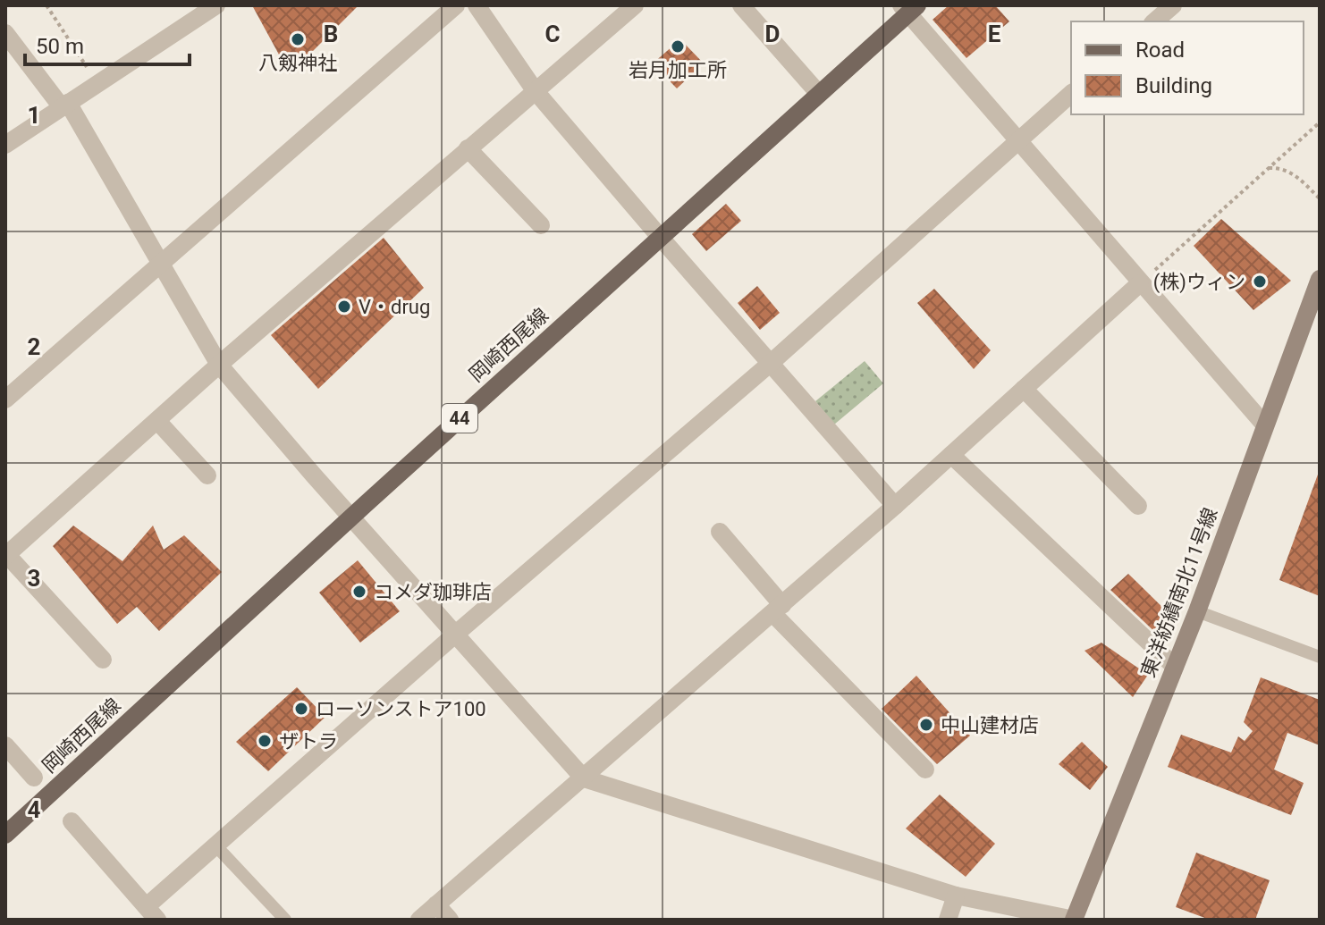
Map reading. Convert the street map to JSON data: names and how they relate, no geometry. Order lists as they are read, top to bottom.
{
  "streets": {
    "main road": ["岡崎西尾線", "44"],
    "street": ["東洋紡績南北11号線"]
  },
  "places": [
    "八剱神社",
    "岩月加工所",
    "(株)ウィン",
    "V・drug",
    "コメダ珈琲店",
    "ローソンストア100",
    "中山建材店",
    "ザトラ"
  ],
  "legend": ["Road", "Building"],
  "scale_bar": "50 m",
  "grid": {
    "columns": [
      "B",
      "C",
      "D",
      "E"
    ],
    "rows": [
      "1",
      "2",
      "3",
      "4"
    ]
  }
}
